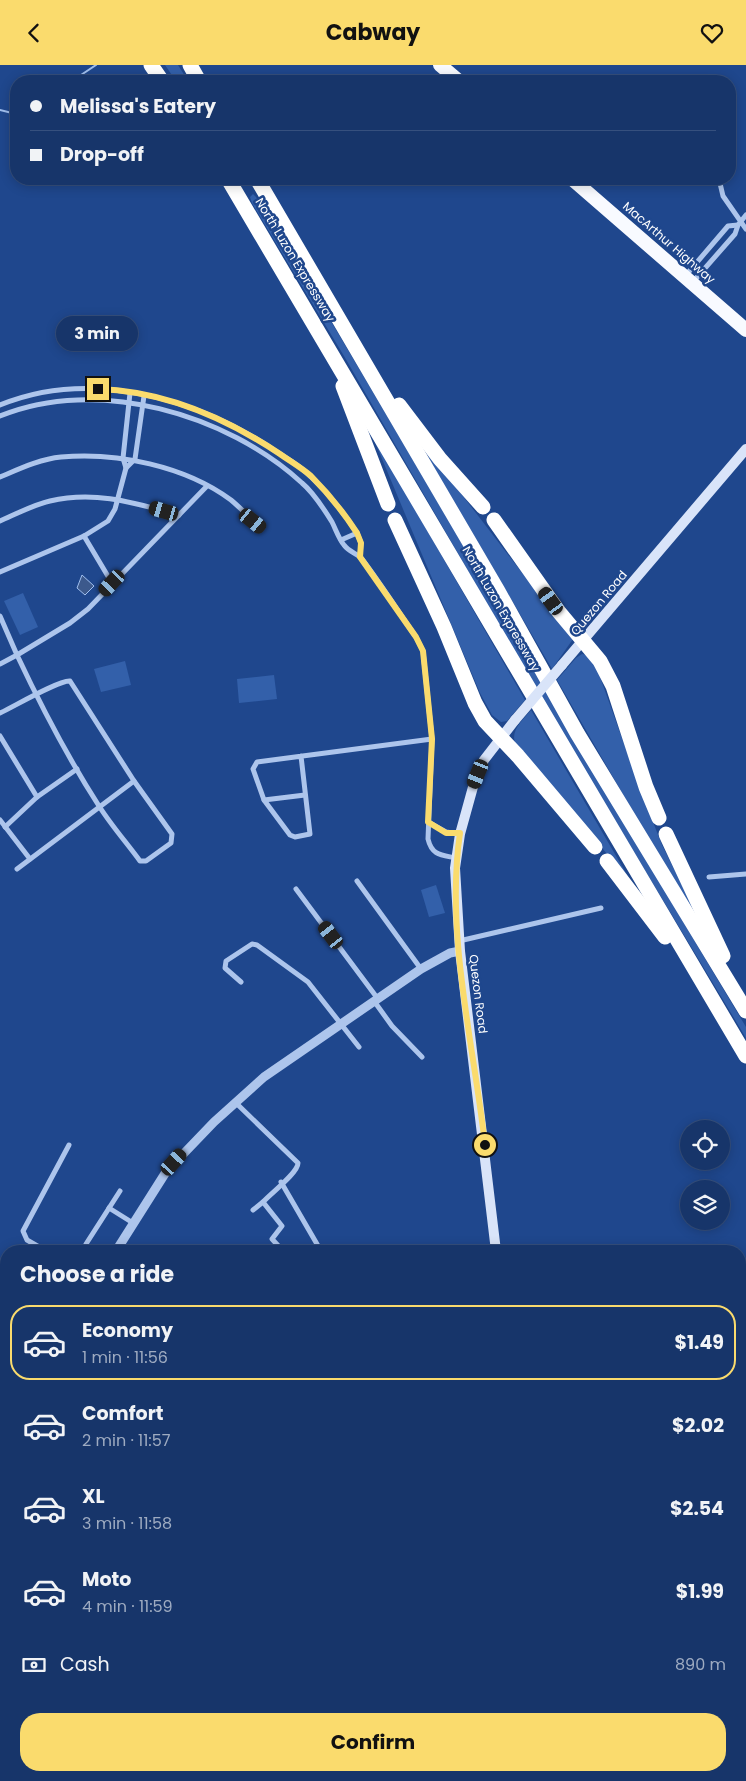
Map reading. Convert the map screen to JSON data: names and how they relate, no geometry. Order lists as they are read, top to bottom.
{
  "streets": {
    "highway": ["MacArthur Highway", "North Luzon Expressway"],
    "main road": ["Quezon Road"]
  },
  "page": {
    "header": "Cabway",
    "banner": ["Melissa's Eatery", "Drop-off"],
    "bubble": "3 min",
    "heading": "Choose a ride",
    "list": [
      {
        "name": "Economy",
        "note": "1 min · 11:56",
        "value": "$1.49"
      },
      {
        "name": "Comfort",
        "note": "2 min · 11:57",
        "value": "$2.02"
      },
      {
        "name": "XL",
        "note": "3 min · 11:58",
        "value": "$2.54"
      },
      {
        "name": "Moto",
        "note": "4 min · 11:59",
        "value": "$1.99"
      }
    ],
    "pay": ["Cash", "890 m"],
    "buttons": "Confirm"
  }
}
